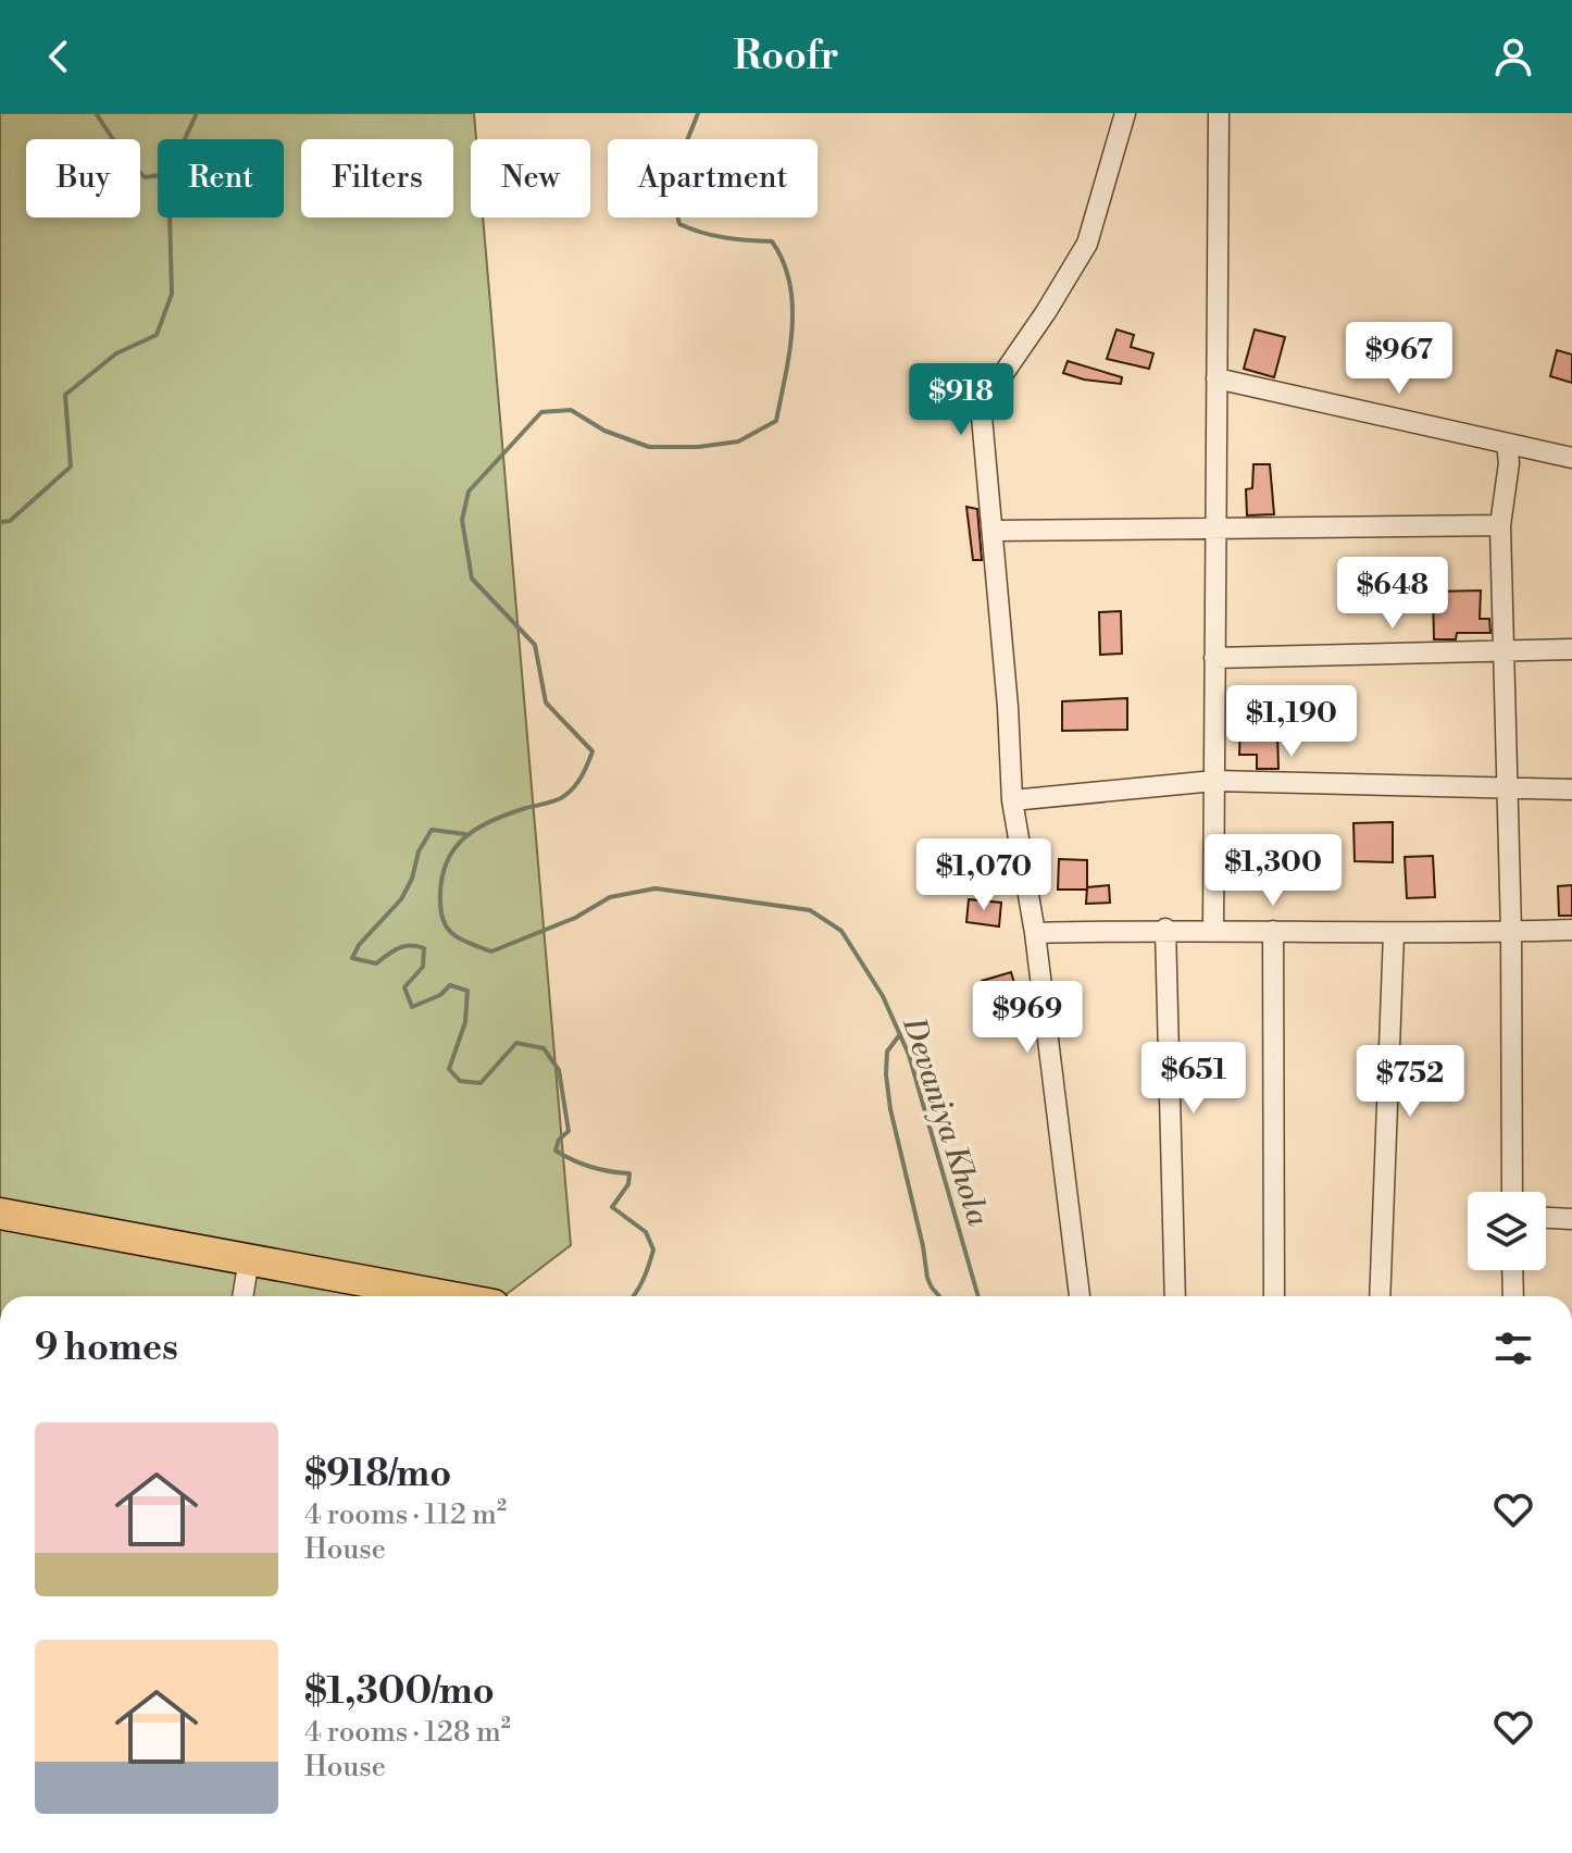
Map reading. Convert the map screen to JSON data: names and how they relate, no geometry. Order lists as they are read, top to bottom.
{
  "water": ["Devaniya Khola"],
  "page": {
    "header": "Roofr",
    "chip": [
      "Buy",
      "Rent",
      "Filters",
      "New",
      "Apartment"
    ],
    "price": [
      "$967",
      "$918",
      "$648",
      "$1,190",
      "$1,300",
      "$1,070",
      "$969",
      "$651",
      "$752"
    ],
    "heading": "9 homes",
    "list": [
      {
        "name": "$918/mo",
        "note": "4 rooms · 112 m² · House"
      },
      {
        "name": "$1,300/mo",
        "note": "4 rooms · 128 m² · House"
      }
    ]
  }
}
